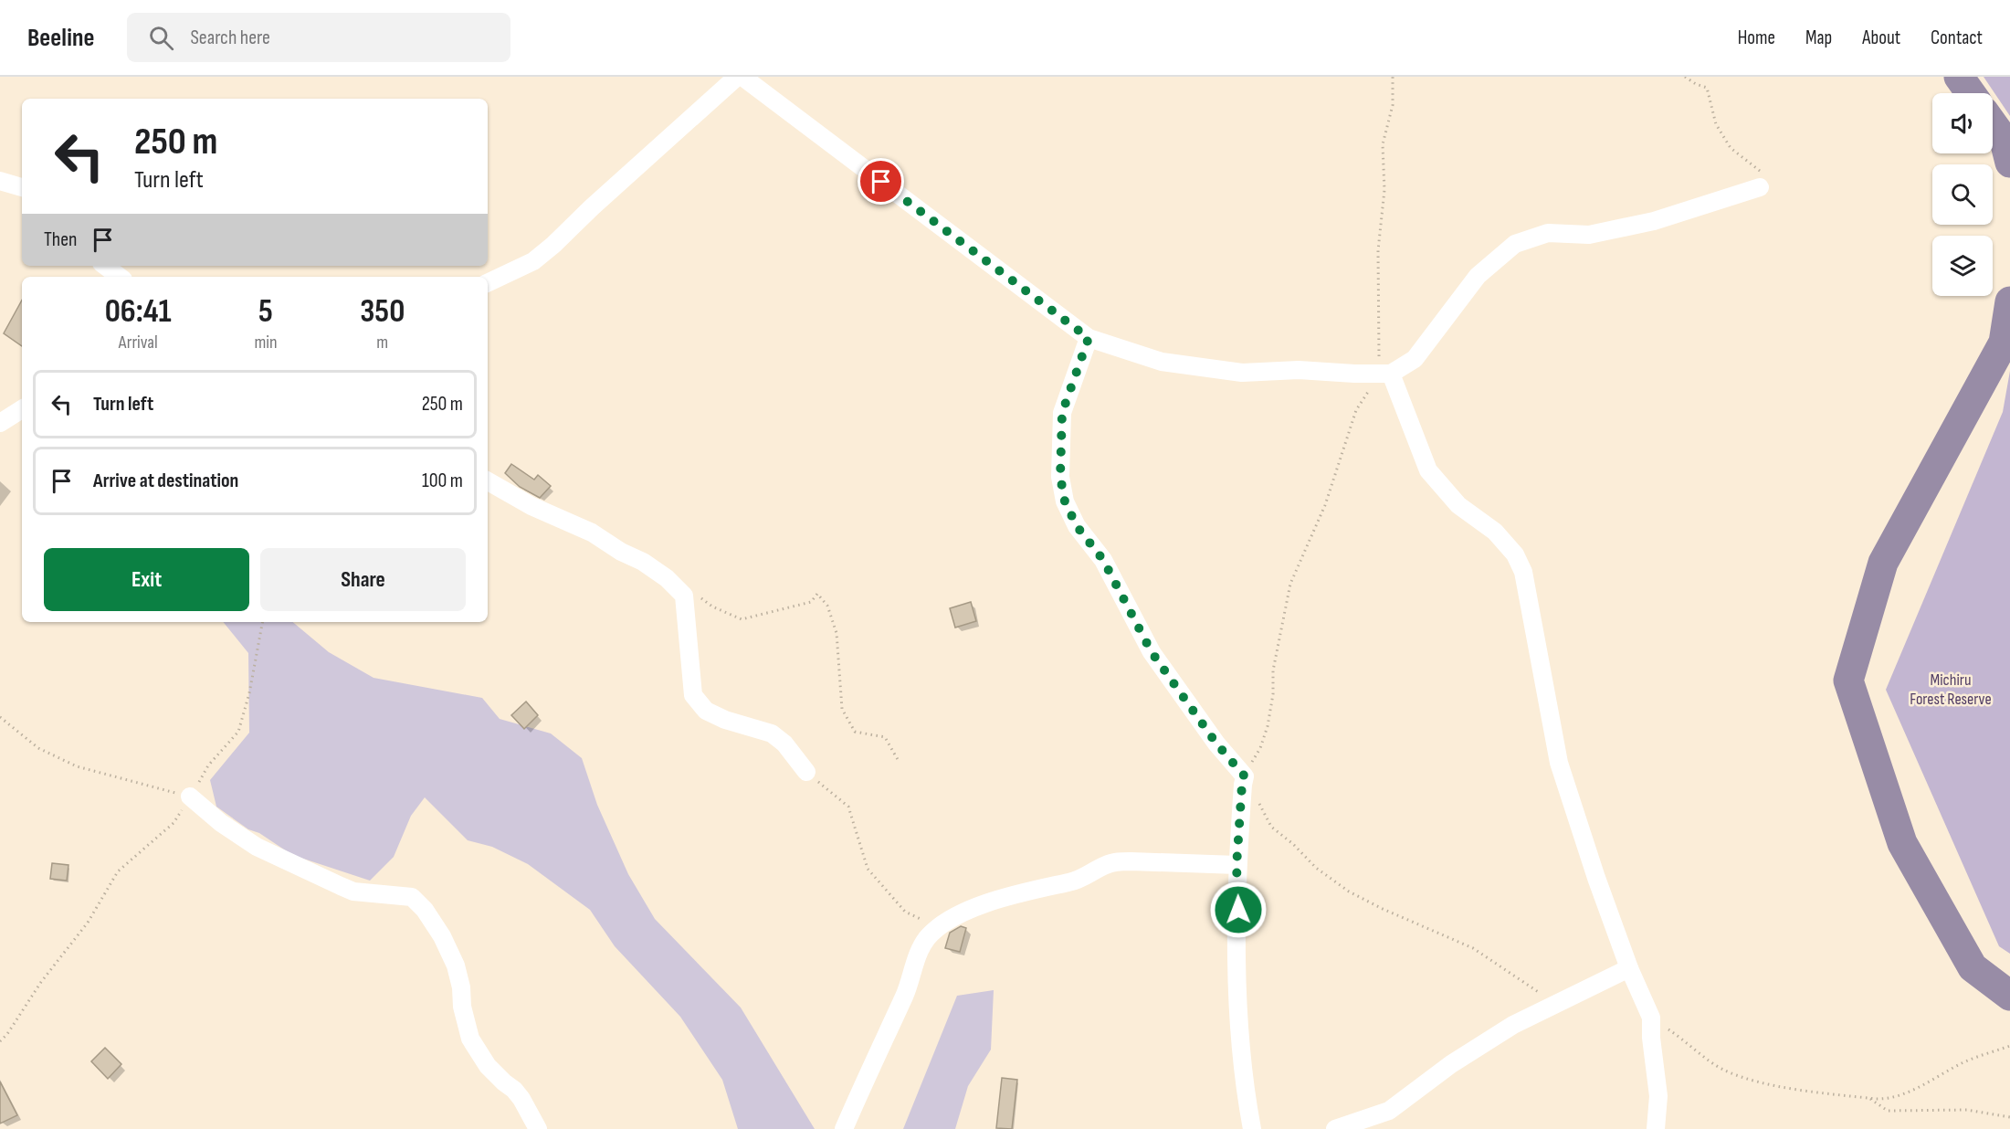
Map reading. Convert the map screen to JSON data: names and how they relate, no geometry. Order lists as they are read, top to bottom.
{
  "parks": ["Michiru Forest Reserve"],
  "page": {
    "header": "Beeline",
    "search": "Search here",
    "nav": [
      "Home",
      "Map",
      "About",
      "Contact"
    ],
    "turn": ["250 m", "Turn left"],
    "then": "Then",
    "eta": [
      "06:41",
      "Arrival",
      "5",
      "min",
      "350",
      "m"
    ],
    "list": [
      {
        "name": "Turn left",
        "value": "250 m"
      },
      {
        "name": "Arrive at destination",
        "value": "100 m"
      }
    ],
    "buttons": ["Exit", "Share"]
  }
}
